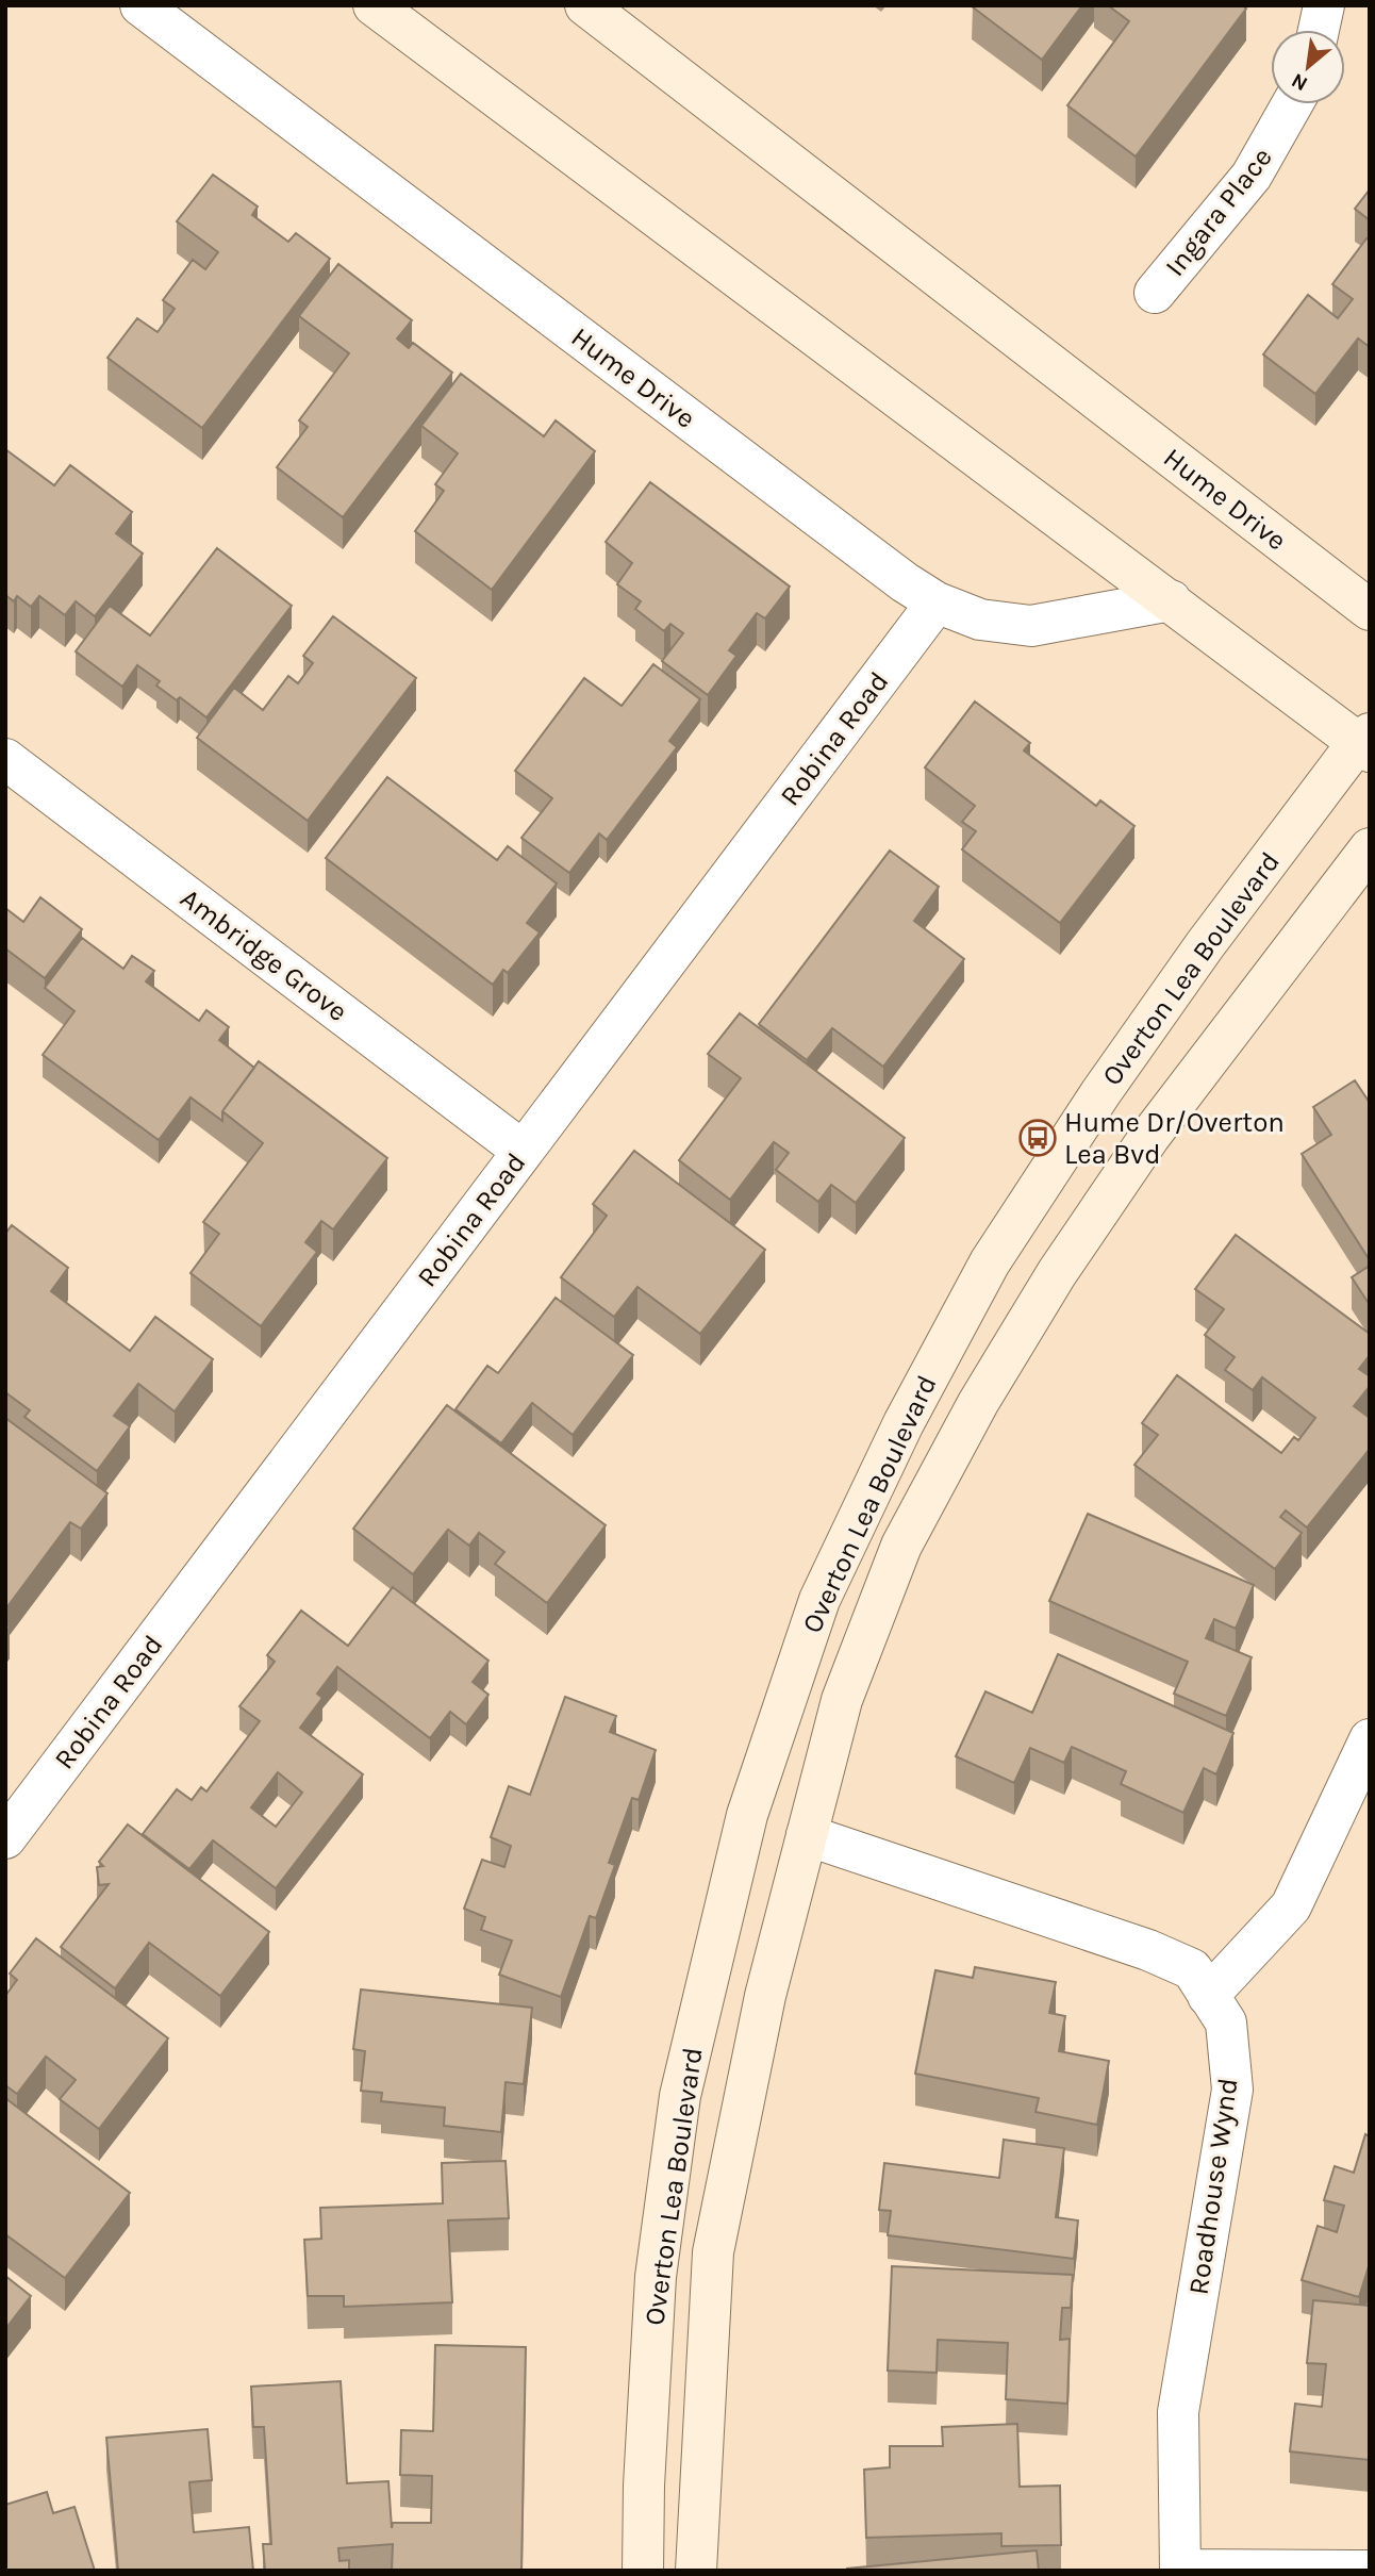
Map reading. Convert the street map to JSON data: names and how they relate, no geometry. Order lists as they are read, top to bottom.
{
  "streets": {
    "street": [
      "Ingara Place",
      "Hume Drive",
      "Robina Road",
      "Ambridge Grove",
      "Overton Lea Boulevard",
      "Roadhouse Wynd"
    ]
  },
  "crossings": [
    ["Hume Drive", "Robina Road"],
    ["Robina Road", "Ambridge Grove"],
    ["Overton Lea Boulevard", "Roadhouse Wynd"]
  ],
  "places": {
    "bus stop": ["Hume Dr/Overton Lea Bvd"]
  },
  "north": "bottom left"
}
